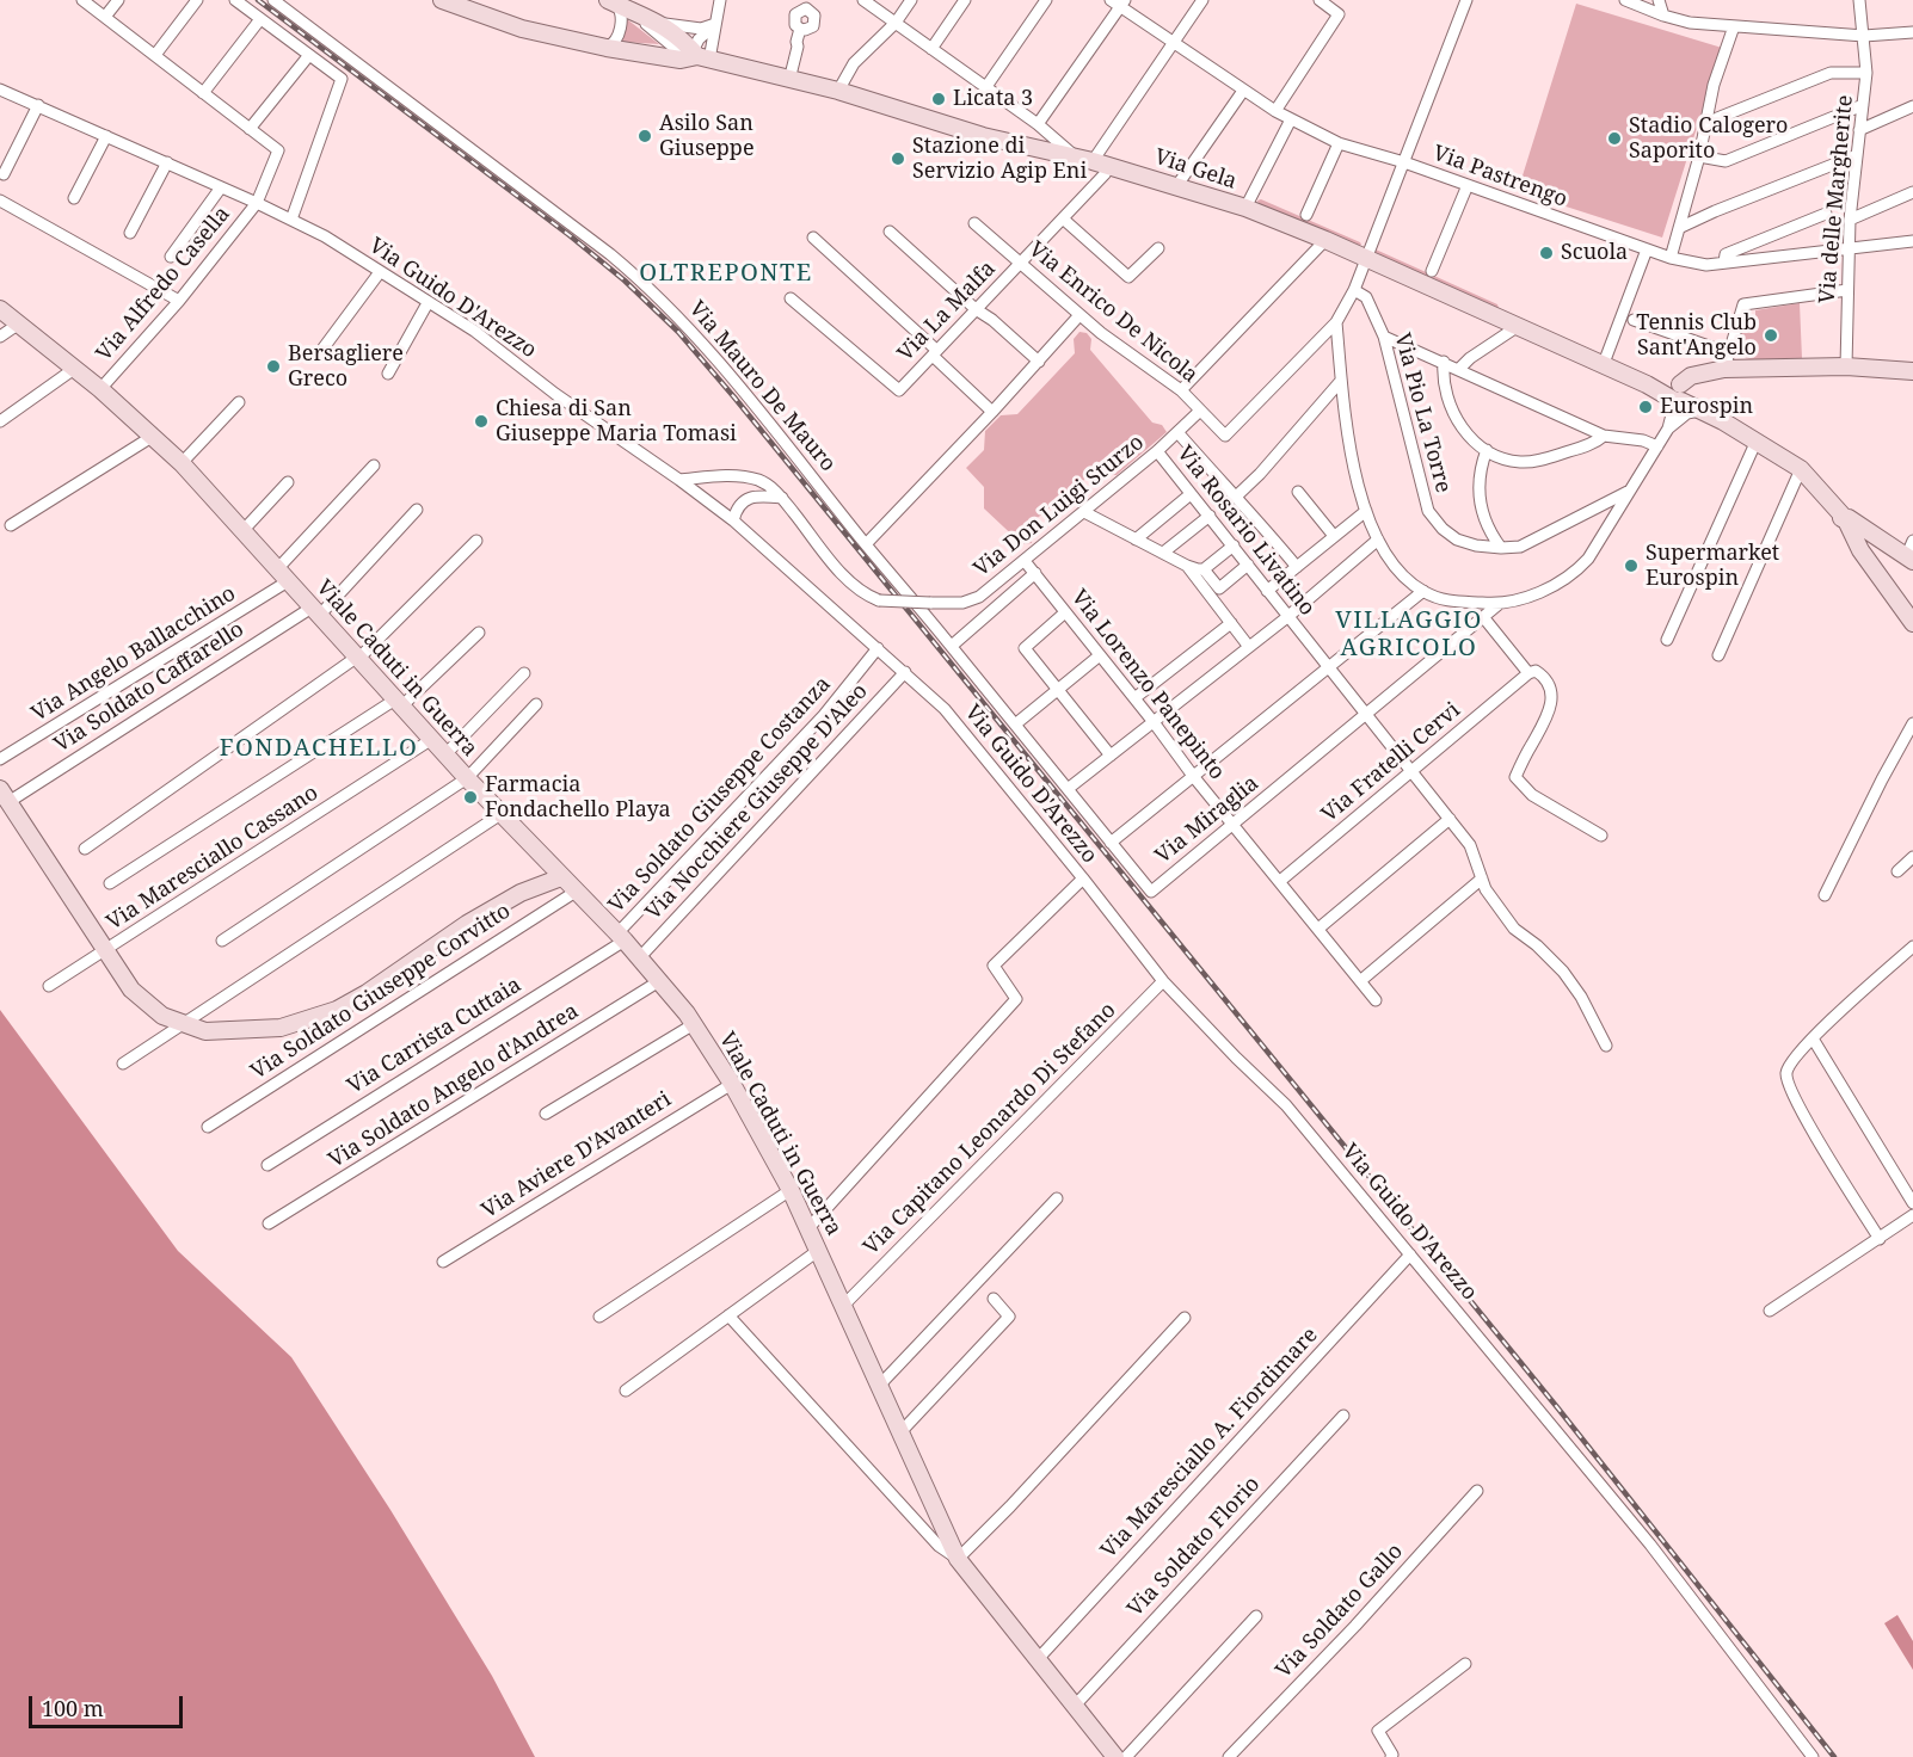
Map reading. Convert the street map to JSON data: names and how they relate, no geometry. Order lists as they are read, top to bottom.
{
  "streets": {
    "street": [
      "Via Gela",
      "Via Pastrengo",
      "Via delle Margherite",
      "Via Alfredo Casella",
      "Via Guido D'Arezzo",
      "Via La Malfa",
      "Via Enrico De Nicola",
      "Via Mauro De Mauro",
      "Via Pio La Torre",
      "Via Don Luigi Sturzo",
      "Via Rosario Livatino",
      "Via Angelo Ballacchino",
      "Viale Caduti in Guerra",
      "Via Lorenzo Panepinto",
      "Via Soldato Caffarello",
      "Via Fratelli Cervi",
      "Via Soldato Giuseppe Costanza",
      "Via Nocchiere Giuseppe D'Aleo",
      "Via Miraglia",
      "Via Maresciallo Cassano",
      "Via Soldato Giuseppe Corvitto",
      "Via Carrista Cuttaia",
      "Via Soldato Angelo d'Andrea",
      "Via Capitano Leonardo Di Stefano",
      "Via Aviere D'Avanteri",
      "Via Maresciallo A. Fiordimare",
      "Via Soldato Florio",
      "Via Soldato Gallo"
    ]
  },
  "crossings": [
    ["Via Gela", "Via La Malfa"],
    ["Via Pastrengo", "Via delle Margherite"],
    ["Via Pastrengo", "Via La Malfa"],
    ["Via Alfredo Casella", "Via Guido D'Arezzo"],
    ["Via Alfredo Casella", "Viale Caduti in Guerra"],
    ["Via Guido D'Arezzo", "Via Soldato Giuseppe Costanza"],
    ["Via Guido D'Arezzo", "Via Nocchiere Giuseppe D'Aleo"],
    ["Via Guido D'Arezzo", "Via Capitano Leonardo Di Stefano"],
    ["Via Guido D'Arezzo", "Via Maresciallo A. Fiordimare"],
    ["Via La Malfa", "Via Enrico De Nicola"],
    ["Via Enrico De Nicola", "Via Don Luigi Sturzo"],
    ["Via Mauro De Mauro", "Via Miraglia"],
    ["Via Don Luigi Sturzo", "Via Rosario Livatino"],
    ["Via Don Luigi Sturzo", "Via Lorenzo Panepinto"],
    ["Via Rosario Livatino", "Via Fratelli Cervi"],
    ["Via Rosario Livatino", "Via Miraglia"],
    ["Via Angelo Ballacchino", "Viale Caduti in Guerra"],
    ["Viale Caduti in Guerra", "Via Soldato Caffarello"],
    ["Viale Caduti in Guerra", "Via Soldato Giuseppe Costanza"],
    ["Viale Caduti in Guerra", "Via Nocchiere Giuseppe D'Aleo"],
    ["Viale Caduti in Guerra", "Via Maresciallo Cassano"],
    ["Viale Caduti in Guerra", "Via Soldato Giuseppe Corvitto"],
    ["Viale Caduti in Guerra", "Via Carrista Cuttaia"],
    ["Viale Caduti in Guerra", "Via Soldato Angelo d'Andrea"],
    ["Viale Caduti in Guerra", "Via Capitano Leonardo Di Stefano"],
    ["Viale Caduti in Guerra", "Via Aviere D'Avanteri"],
    ["Viale Caduti in Guerra", "Via Maresciallo A. Fiordimare"],
    ["Viale Caduti in Guerra", "Via Soldato Florio"],
    ["Via Lorenzo Panepinto", "Via Fratelli Cervi"],
    ["Via Lorenzo Panepinto", "Via Miraglia"],
    ["Via Soldato Giuseppe Costanza", "Via Carrista Cuttaia"]
  ],
  "districts": ["OLTREPONTE", "VILLAGGIO AGRICOLO", "FONDACHELLO"],
  "places": [
    "Licata 3",
    "Asilo San Giuseppe",
    "Stadio Calogero Saporito",
    "Stazione di Servizio Agip Eni",
    "Scuola",
    "Tennis Club Sant'Angelo",
    "Bersagliere Greco",
    "Eurospin",
    "Chiesa di San Giuseppe Maria Tomasi",
    "Supermarket Eurospin",
    "Farmacia Fondachello Playa"
  ],
  "scale_bar": "100 m"
}
